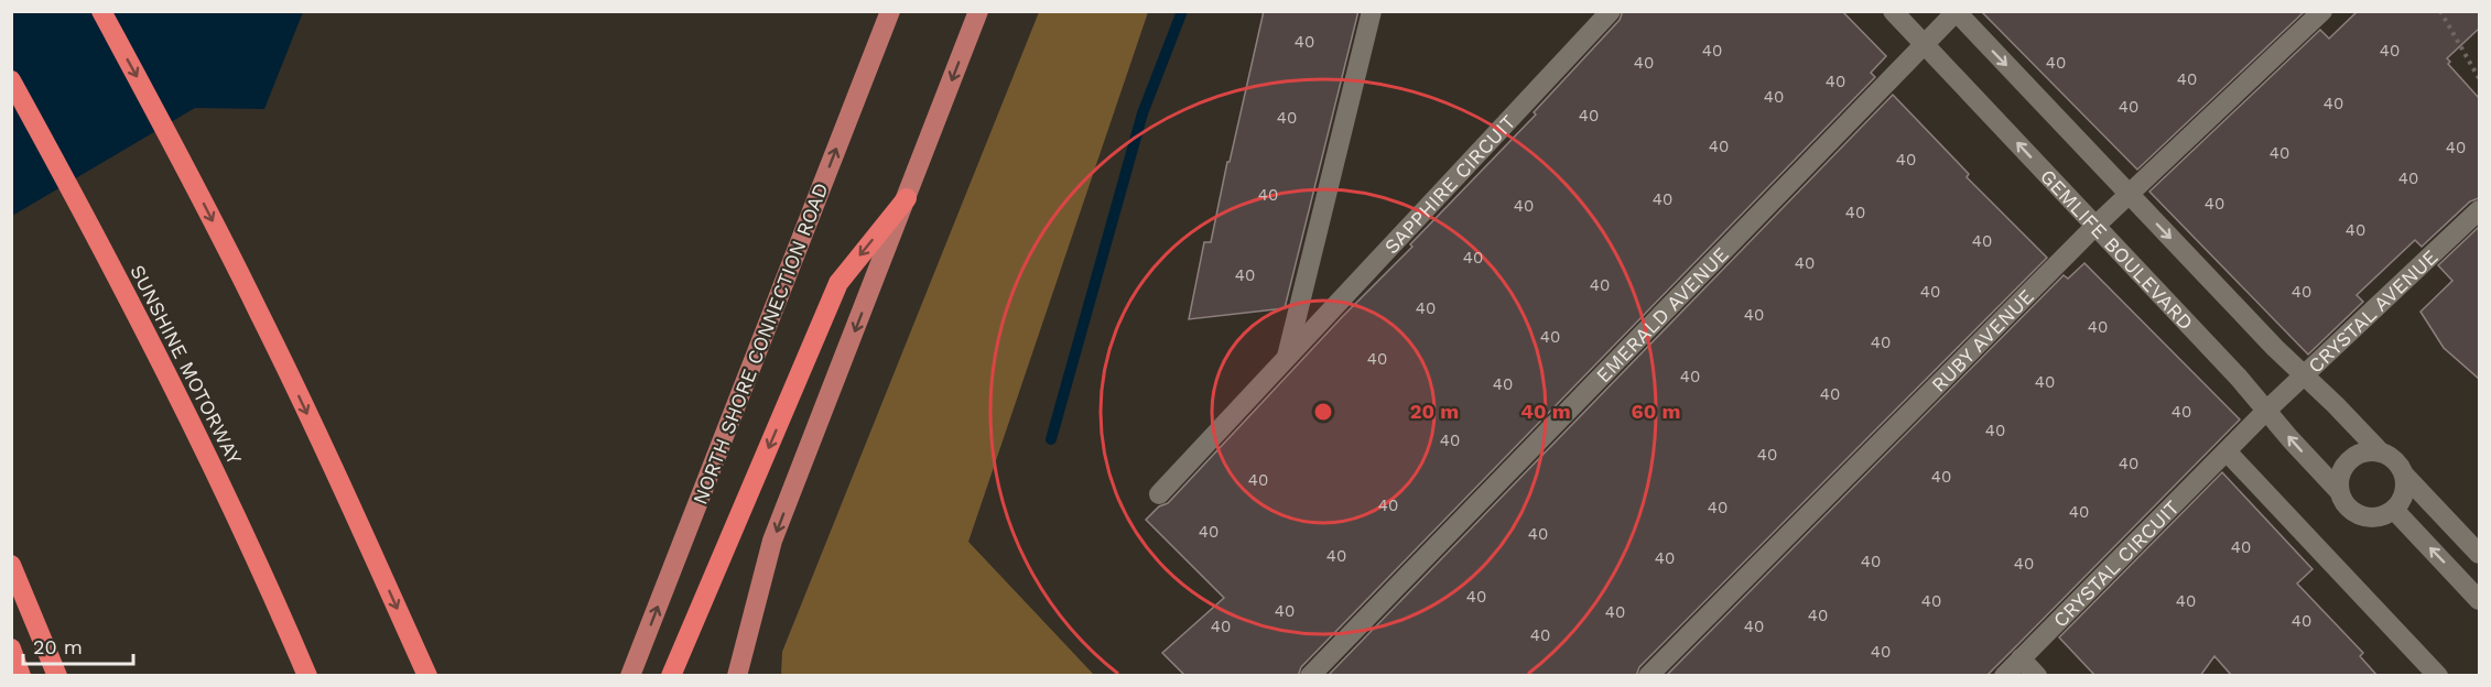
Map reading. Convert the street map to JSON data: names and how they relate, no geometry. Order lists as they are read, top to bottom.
{
  "streets": {
    "highway": ["SUNSHINE MOTORWAY"],
    "main road": ["NORTH SHORE CONNECTION ROAD"],
    "street": [
      "SAPPHIRE CIRCUIT",
      "GEMLIFE BOULEVARD",
      "CRYSTAL AVENUE",
      "EMERALD AVENUE",
      "RUBY AVENUE",
      "CRYSTAL CIRCUIT"
    ]
  },
  "crossings": [
    ["GEMLIFE BOULEVARD", "CRYSTAL AVENUE"],
    ["GEMLIFE BOULEVARD", "EMERALD AVENUE"],
    ["GEMLIFE BOULEVARD", "RUBY AVENUE"],
    ["GEMLIFE BOULEVARD", "CRYSTAL CIRCUIT"],
    ["CRYSTAL AVENUE", "CRYSTAL CIRCUIT"]
  ],
  "house_numbers": [
    "40",
    "40",
    "40",
    "40",
    "40",
    "40",
    "40",
    "40",
    "40",
    "40",
    "40",
    "40",
    "40",
    "40",
    "40",
    "40",
    "40",
    "40",
    "40",
    "40",
    "40",
    "40",
    "40",
    "40",
    "40",
    "40",
    "40",
    "40",
    "40",
    "40",
    "40",
    "40",
    "40",
    "40",
    "40",
    "40",
    "40",
    "40",
    "40",
    "40",
    "40",
    "40",
    "40",
    "40",
    "40",
    "40",
    "40",
    "40",
    "40",
    "40",
    "40",
    "40",
    "40",
    "40",
    "40",
    "40",
    "40",
    "40",
    "40",
    "40",
    "40",
    "40",
    "40",
    "40",
    "40",
    "40",
    "40",
    "40"
  ],
  "scale_bar": "20 m",
  "rings": ["20 m", "40 m", "60 m"]
}
